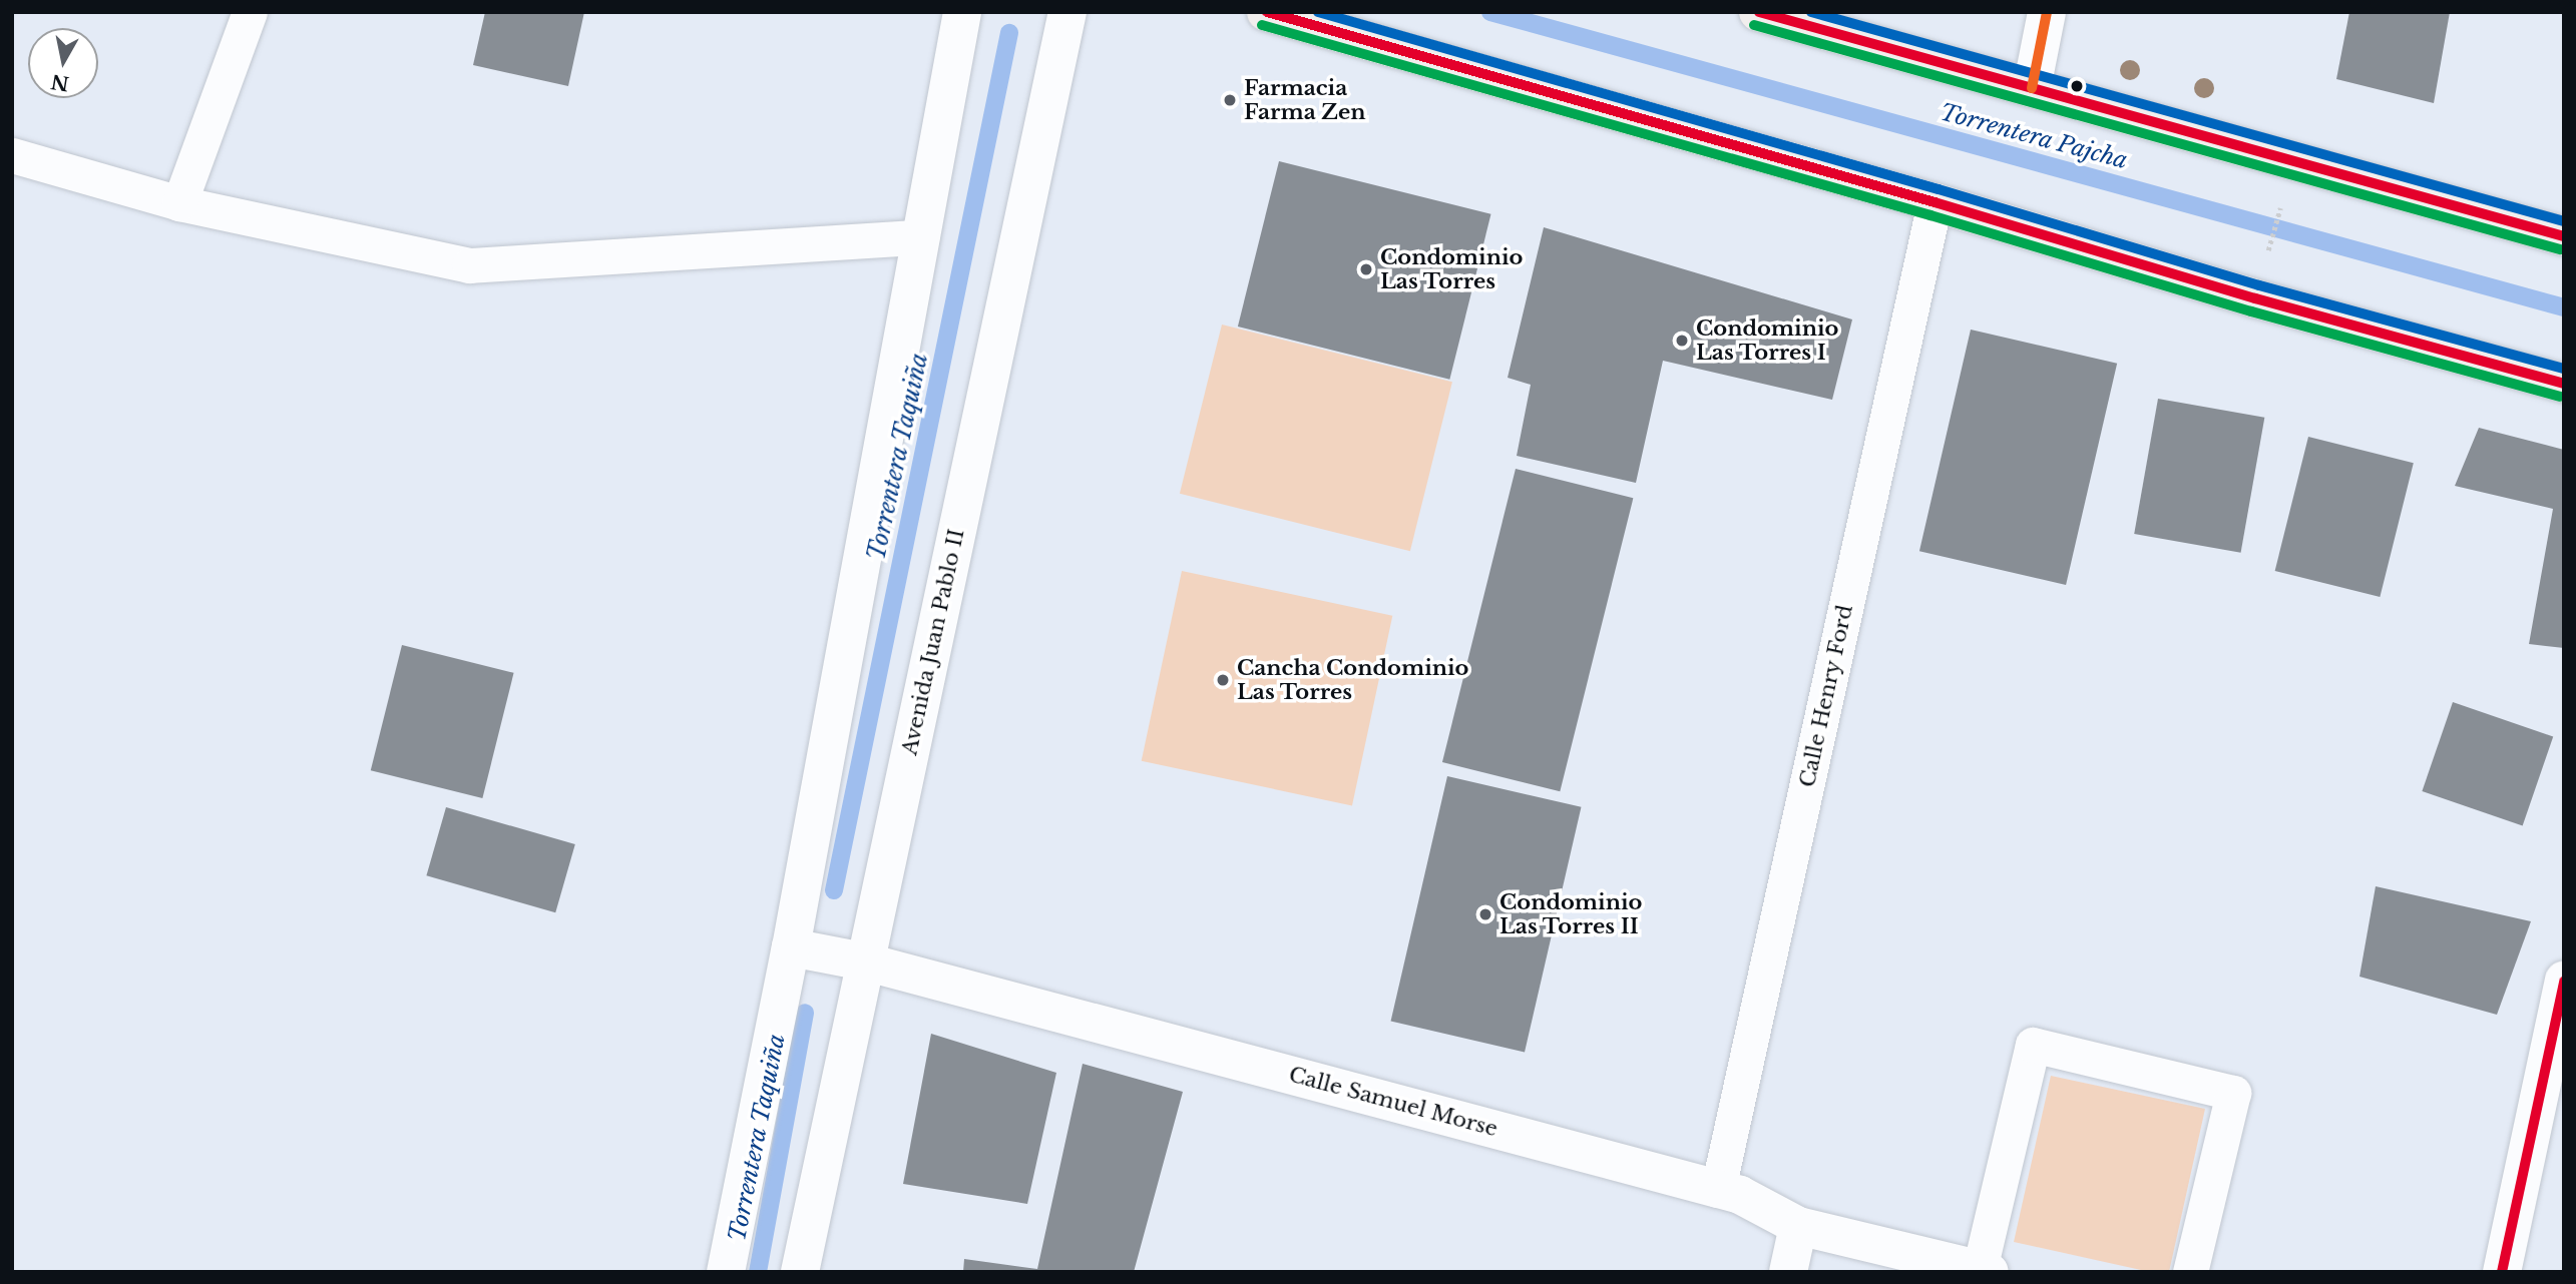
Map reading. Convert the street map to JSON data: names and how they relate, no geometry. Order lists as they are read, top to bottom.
{
  "streets": {
    "street": ["Avenida Juan Pablo II", "Calle Samuel Morse"],
    "lane": ["Calle Henry Ford"]
  },
  "crossings": [
    ["Avenida Juan Pablo II", "Calle Samuel Morse"],
    ["Calle Henry Ford", "Calle Samuel Morse"]
  ],
  "water": ["Torrentera Pajcha", "Torrentera Taquiña"],
  "places": [
    "Farmacia Farma Zen",
    "Condominio Las Torres",
    "Condominio Las Torres I",
    "Cancha Condominio Las Torres",
    "Condominio Las Torres II"
  ],
  "north": "bottom"
}
